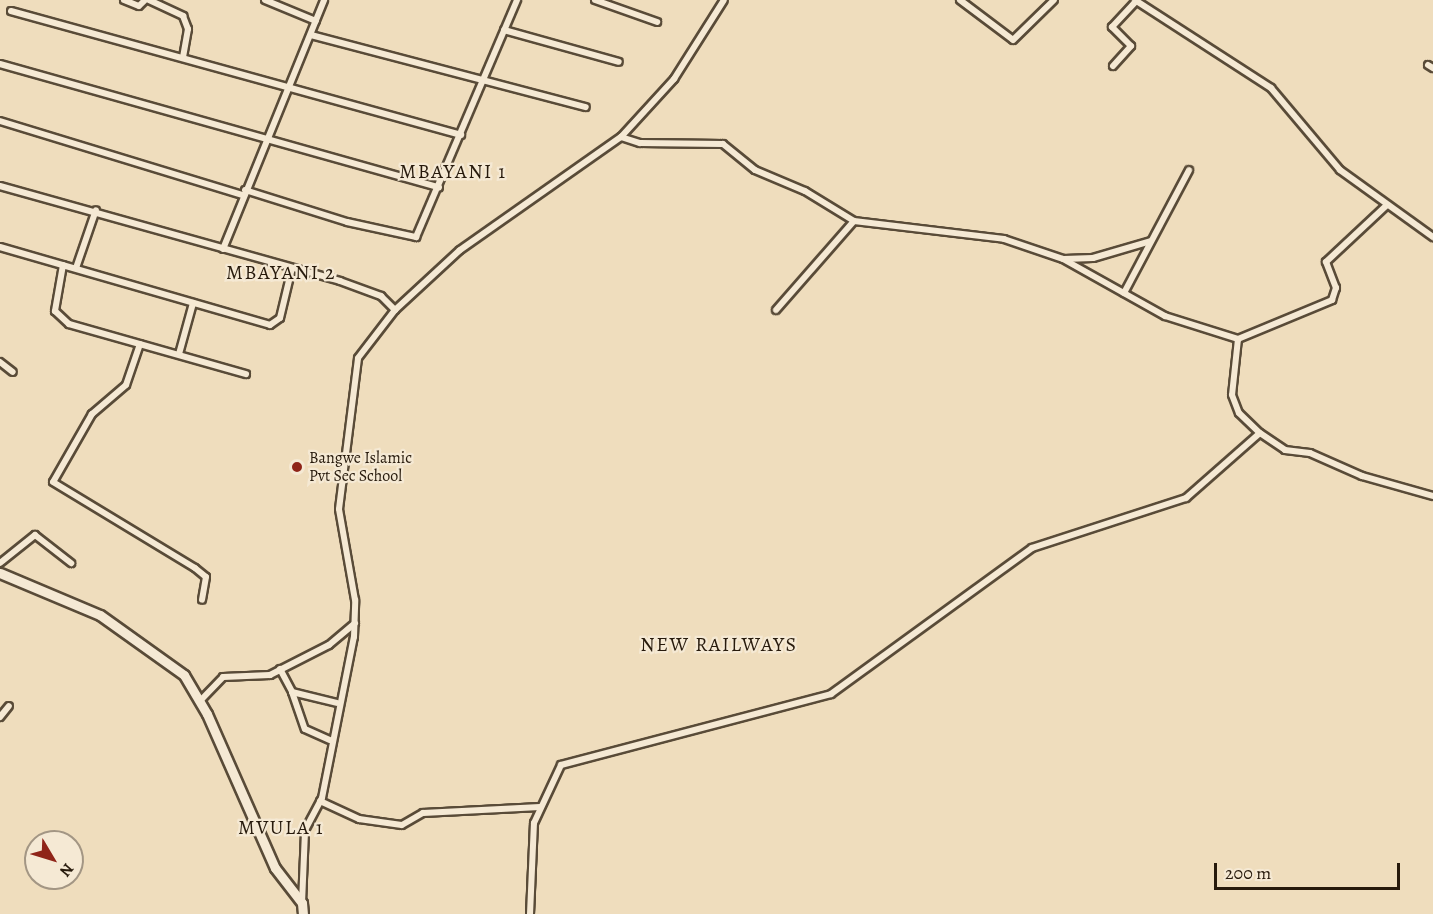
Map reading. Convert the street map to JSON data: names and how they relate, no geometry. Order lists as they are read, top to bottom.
{
  "districts": [
    "MBAYANI 1",
    "MBAYANI 2",
    "NEW RAILWAYS",
    "MVULA 1"
  ],
  "places": ["Bangwe Islamic Pvt Sec School"],
  "scale_bar": "200 m",
  "north": "bottom right"
}
